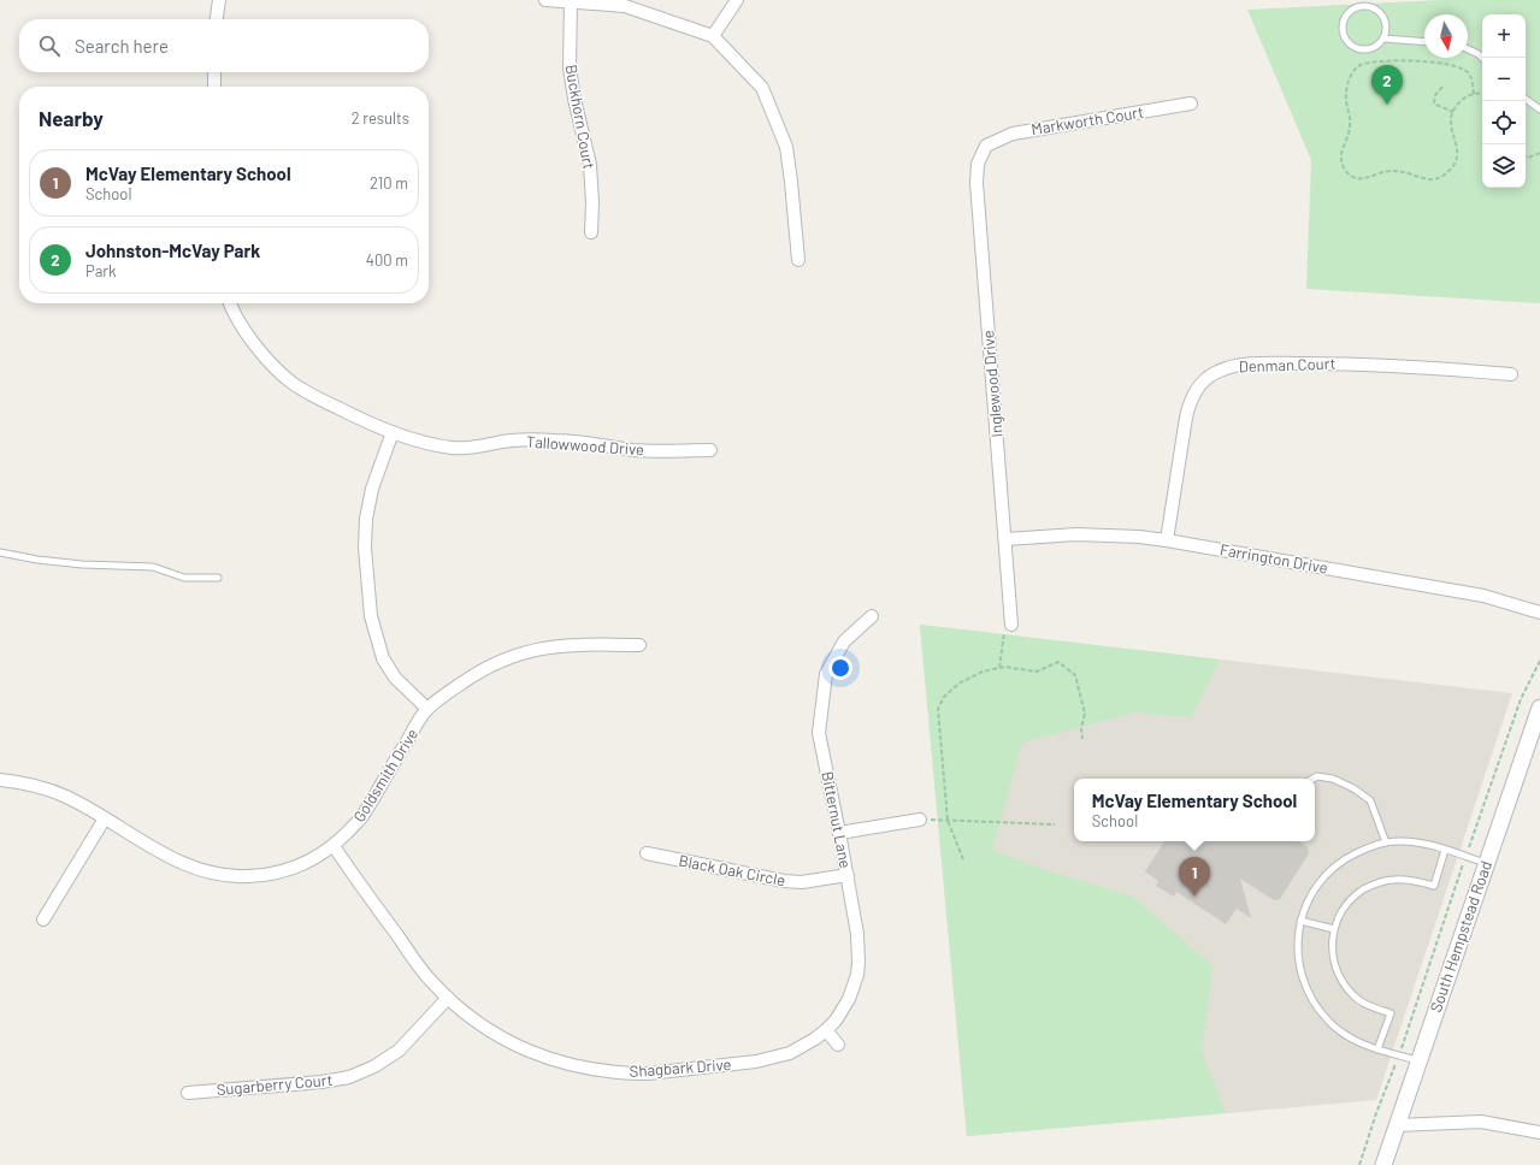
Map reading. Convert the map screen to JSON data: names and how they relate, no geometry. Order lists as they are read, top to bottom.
{
  "streets": {
    "street": [
      "Buckhorn Court",
      "Markworth Court",
      "Denman Court",
      "Inglewood Drive",
      "Tallowwood Drive",
      "Farrington Drive",
      "Goldsmith Drive",
      "Bitternut Lane",
      "Black Oak Circle",
      "South Hempstead Road",
      "Shagbark Drive",
      "Sugarberry Court"
    ]
  },
  "crossings": [
    ["Markworth Court", "Inglewood Drive"],
    ["Denman Court", "Farrington Drive"],
    ["Inglewood Drive", "Farrington Drive"],
    ["Goldsmith Drive", "Shagbark Drive"],
    ["Bitternut Lane", "Black Oak Circle"],
    ["Bitternut Lane", "Shagbark Drive"],
    ["Shagbark Drive", "Sugarberry Court"]
  ],
  "north": "bottom",
  "page": {
    "map_buttons": ["+", "−"],
    "search": "Search here",
    "pins": ["2", "1"],
    "heading": ["Nearby", "2 results"],
    "list": [
      {
        "mark": "1",
        "name": "McVay Elementary School",
        "note": "School",
        "value": "210 m"
      },
      {
        "mark": "2",
        "name": "Johnston-McVay Park",
        "note": "Park",
        "value": "400 m"
      }
    ],
    "popup": ["McVay Elementary School", "School"]
  }
}
